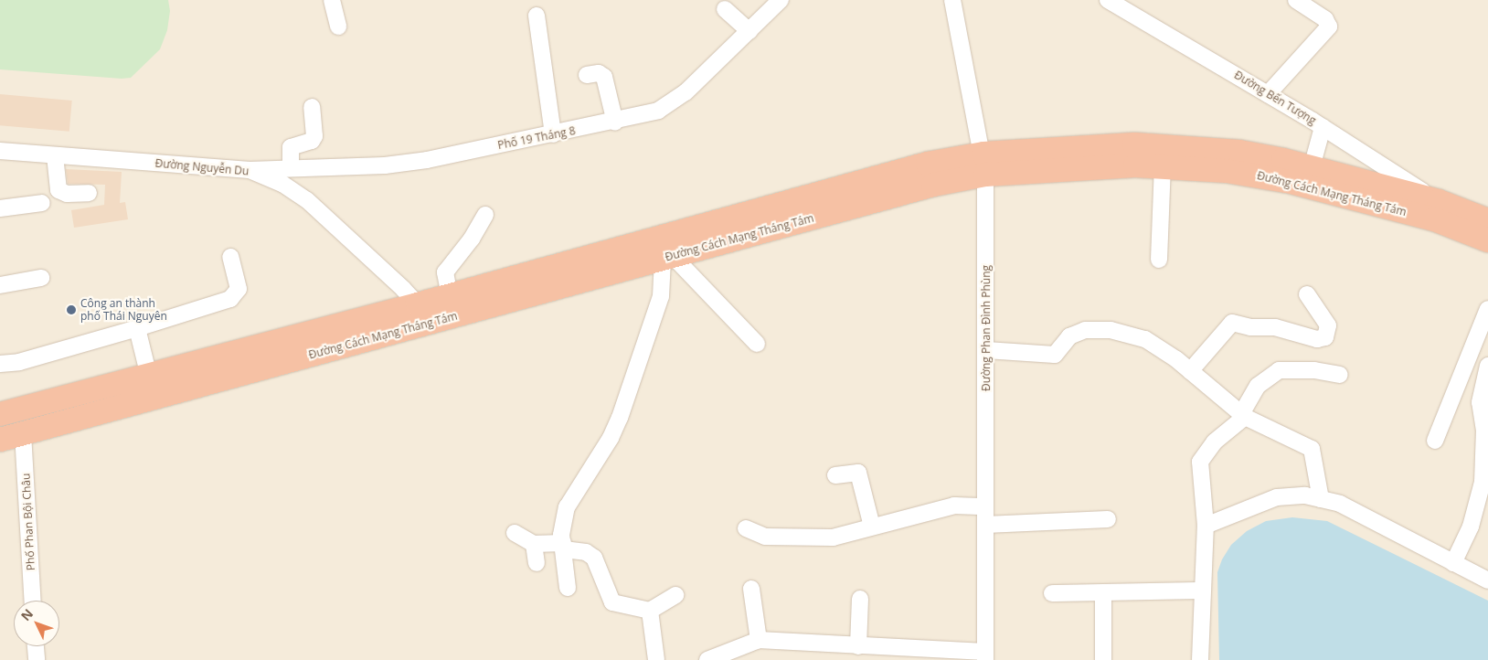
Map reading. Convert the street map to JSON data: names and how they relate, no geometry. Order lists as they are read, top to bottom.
{
  "streets": {
    "highway": ["Đường Cách Mạng Tháng Tám"],
    "street": [
      "Đường Bến Tượng",
      "Phố 19 Tháng 8",
      "Đường Nguyễn Du",
      "Đường Phan Đình Phùng",
      "Phố Phan Bội Châu"
    ]
  },
  "crossings": [
    ["Đường Bến Tượng", "Đường Cách Mạng Tháng Tám"],
    ["Phố 19 Tháng 8", "Đường Nguyễn Du"],
    ["Đường Nguyễn Du", "Đường Cách Mạng Tháng Tám"],
    ["Đường Cách Mạng Tháng Tám", "Đường Phan Đình Phùng"],
    ["Đường Cách Mạng Tháng Tám", "Phố Phan Bội Châu"]
  ],
  "places": ["Công an thành phố Thái Nguyên"],
  "north": "top left"
}
